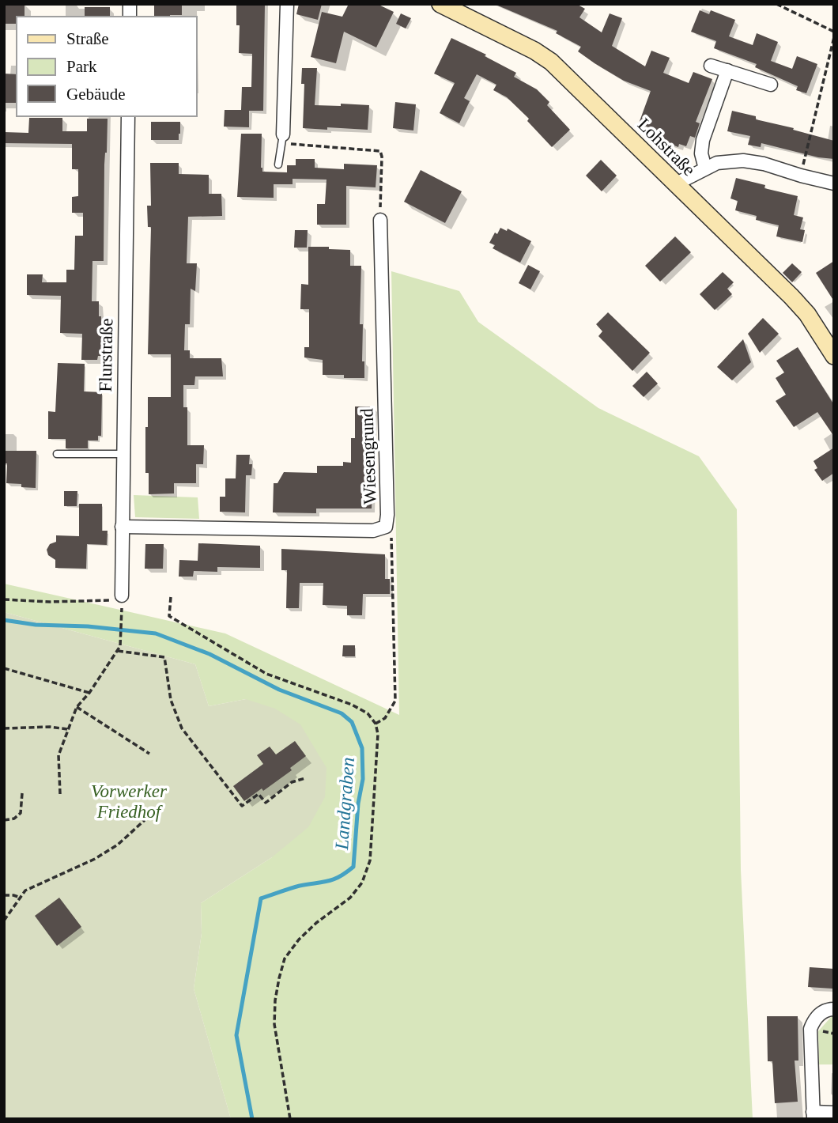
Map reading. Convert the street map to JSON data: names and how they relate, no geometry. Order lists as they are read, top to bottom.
{
  "streets": {
    "main road": ["Lohstraße"],
    "street": ["Flurstraße", "Wiesengrund"]
  },
  "crossings": [
    ["Flurstraße", "Wiesengrund"]
  ],
  "water": ["Landgraben"],
  "parks": ["Vorwerker Friedhof"],
  "legend": ["Straße", "Park", "Gebäude"]
}
